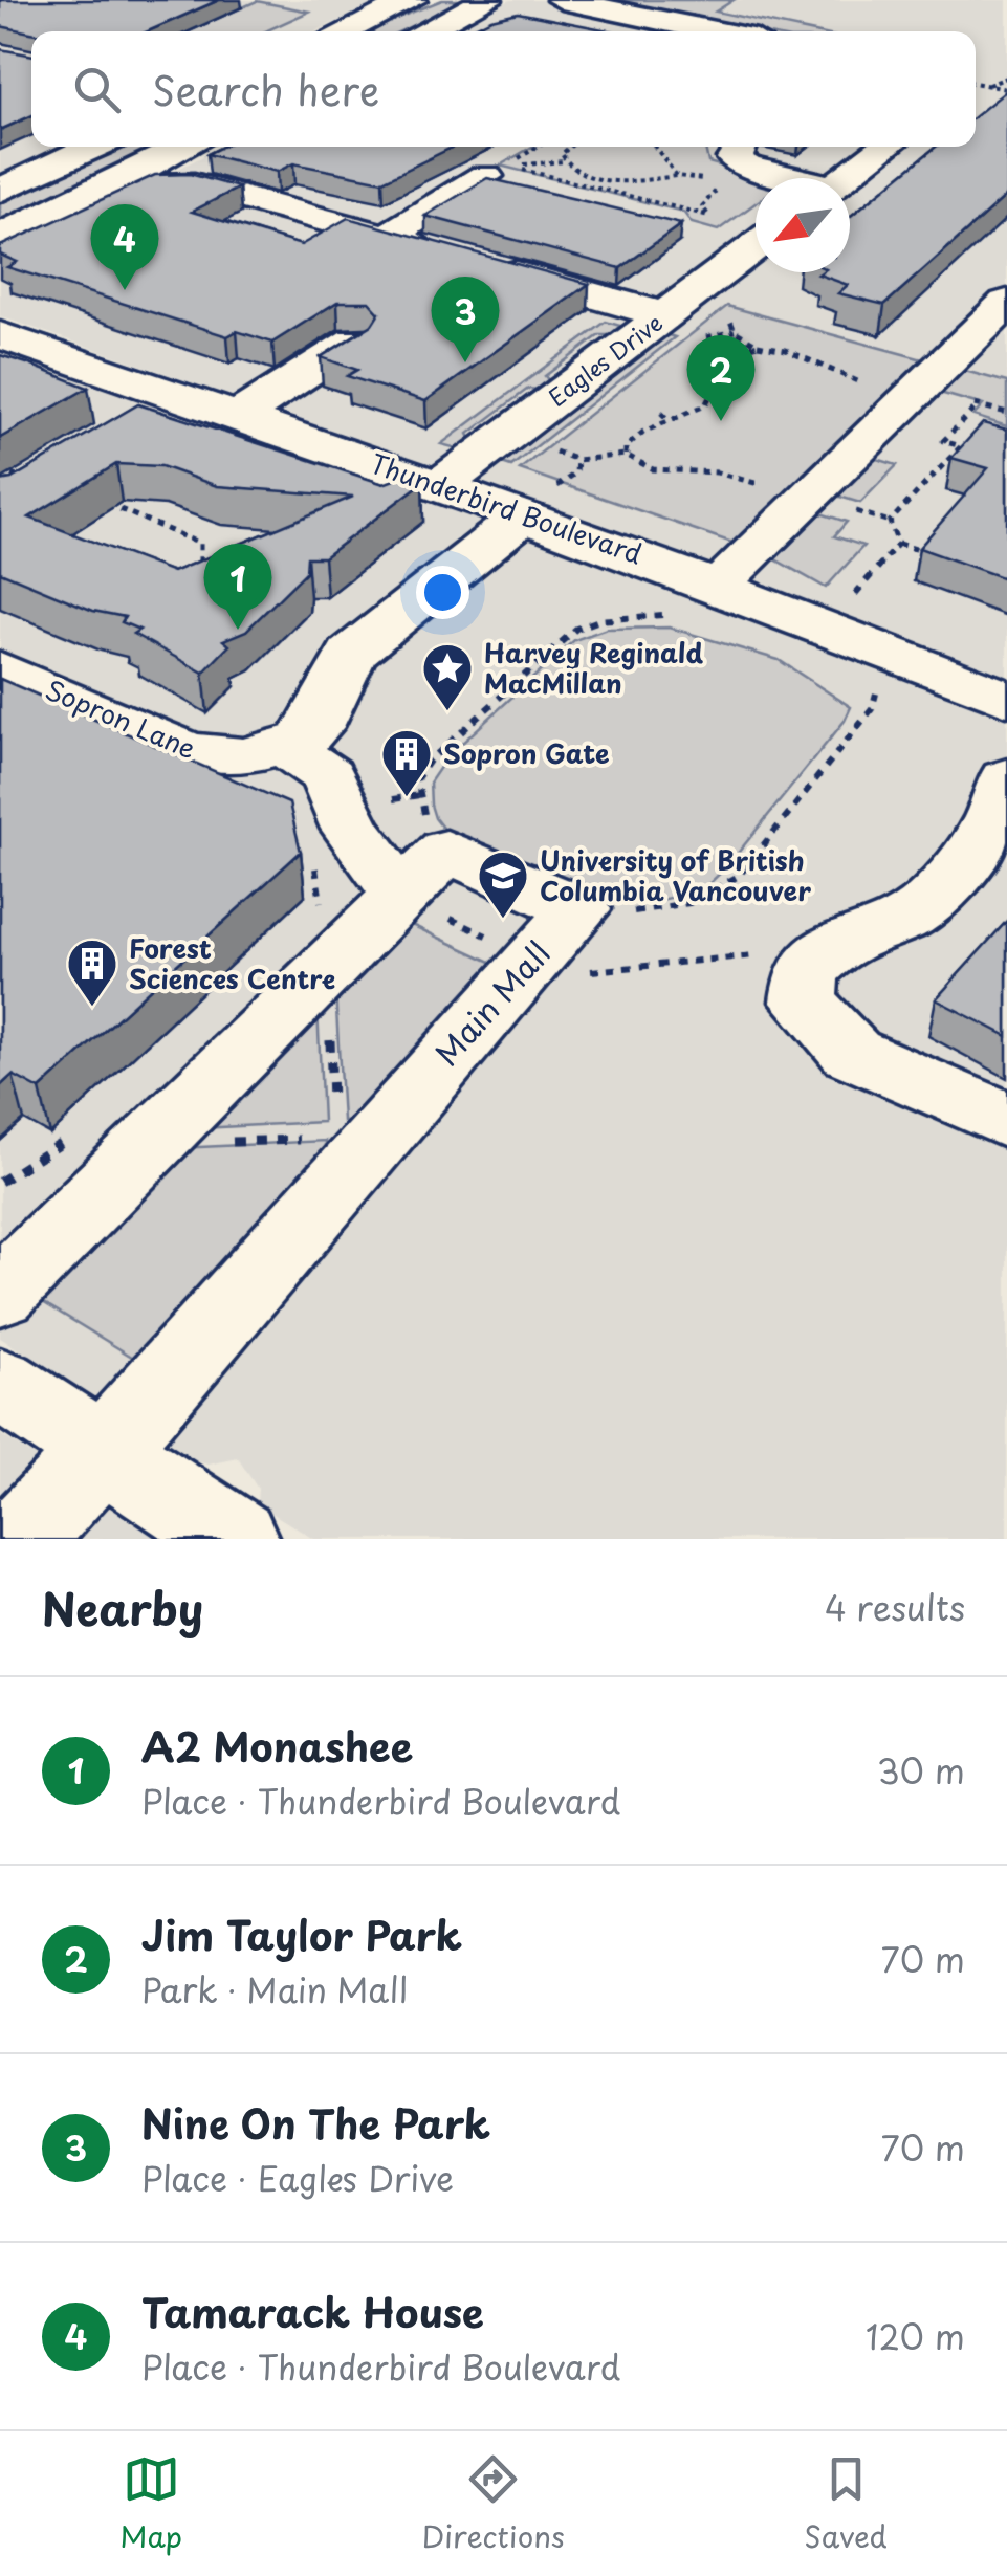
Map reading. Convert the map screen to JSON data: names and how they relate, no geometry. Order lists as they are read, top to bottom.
{
  "streets": {
    "street": [
      "Eagles Drive",
      "Thunderbird Boulevard",
      "Sopron Lane",
      "Main Mall"
    ]
  },
  "crossings": [
    ["Eagles Drive", "Thunderbird Boulevard"]
  ],
  "places": {
    "place": ["Harvey Reginald MacMillan"],
    "building": ["Sopron Gate", "Forest Sciences Centre"],
    "school or university": ["University of British Columbia Vancouver"]
  },
  "north": "bottom left",
  "page": {
    "search": "Search here",
    "pins": [
      "4",
      "3",
      "2",
      "1"
    ],
    "heading": ["Nearby", "4 results"],
    "list": [
      {
        "mark": "1",
        "name": "A2 Monashee",
        "note": "Place · Thunderbird Boulevard",
        "value": "30 m"
      },
      {
        "mark": "2",
        "name": "Jim Taylor Park",
        "note": "Park · Main Mall",
        "value": "70 m"
      },
      {
        "mark": "3",
        "name": "Nine On The Park",
        "note": "Place · Eagles Drive",
        "value": "70 m"
      },
      {
        "mark": "4",
        "name": "Tamarack House",
        "note": "Place · Thunderbird Boulevard",
        "value": "120 m"
      }
    ],
    "nav": ["Map", "Directions", "Saved"]
  }
}
